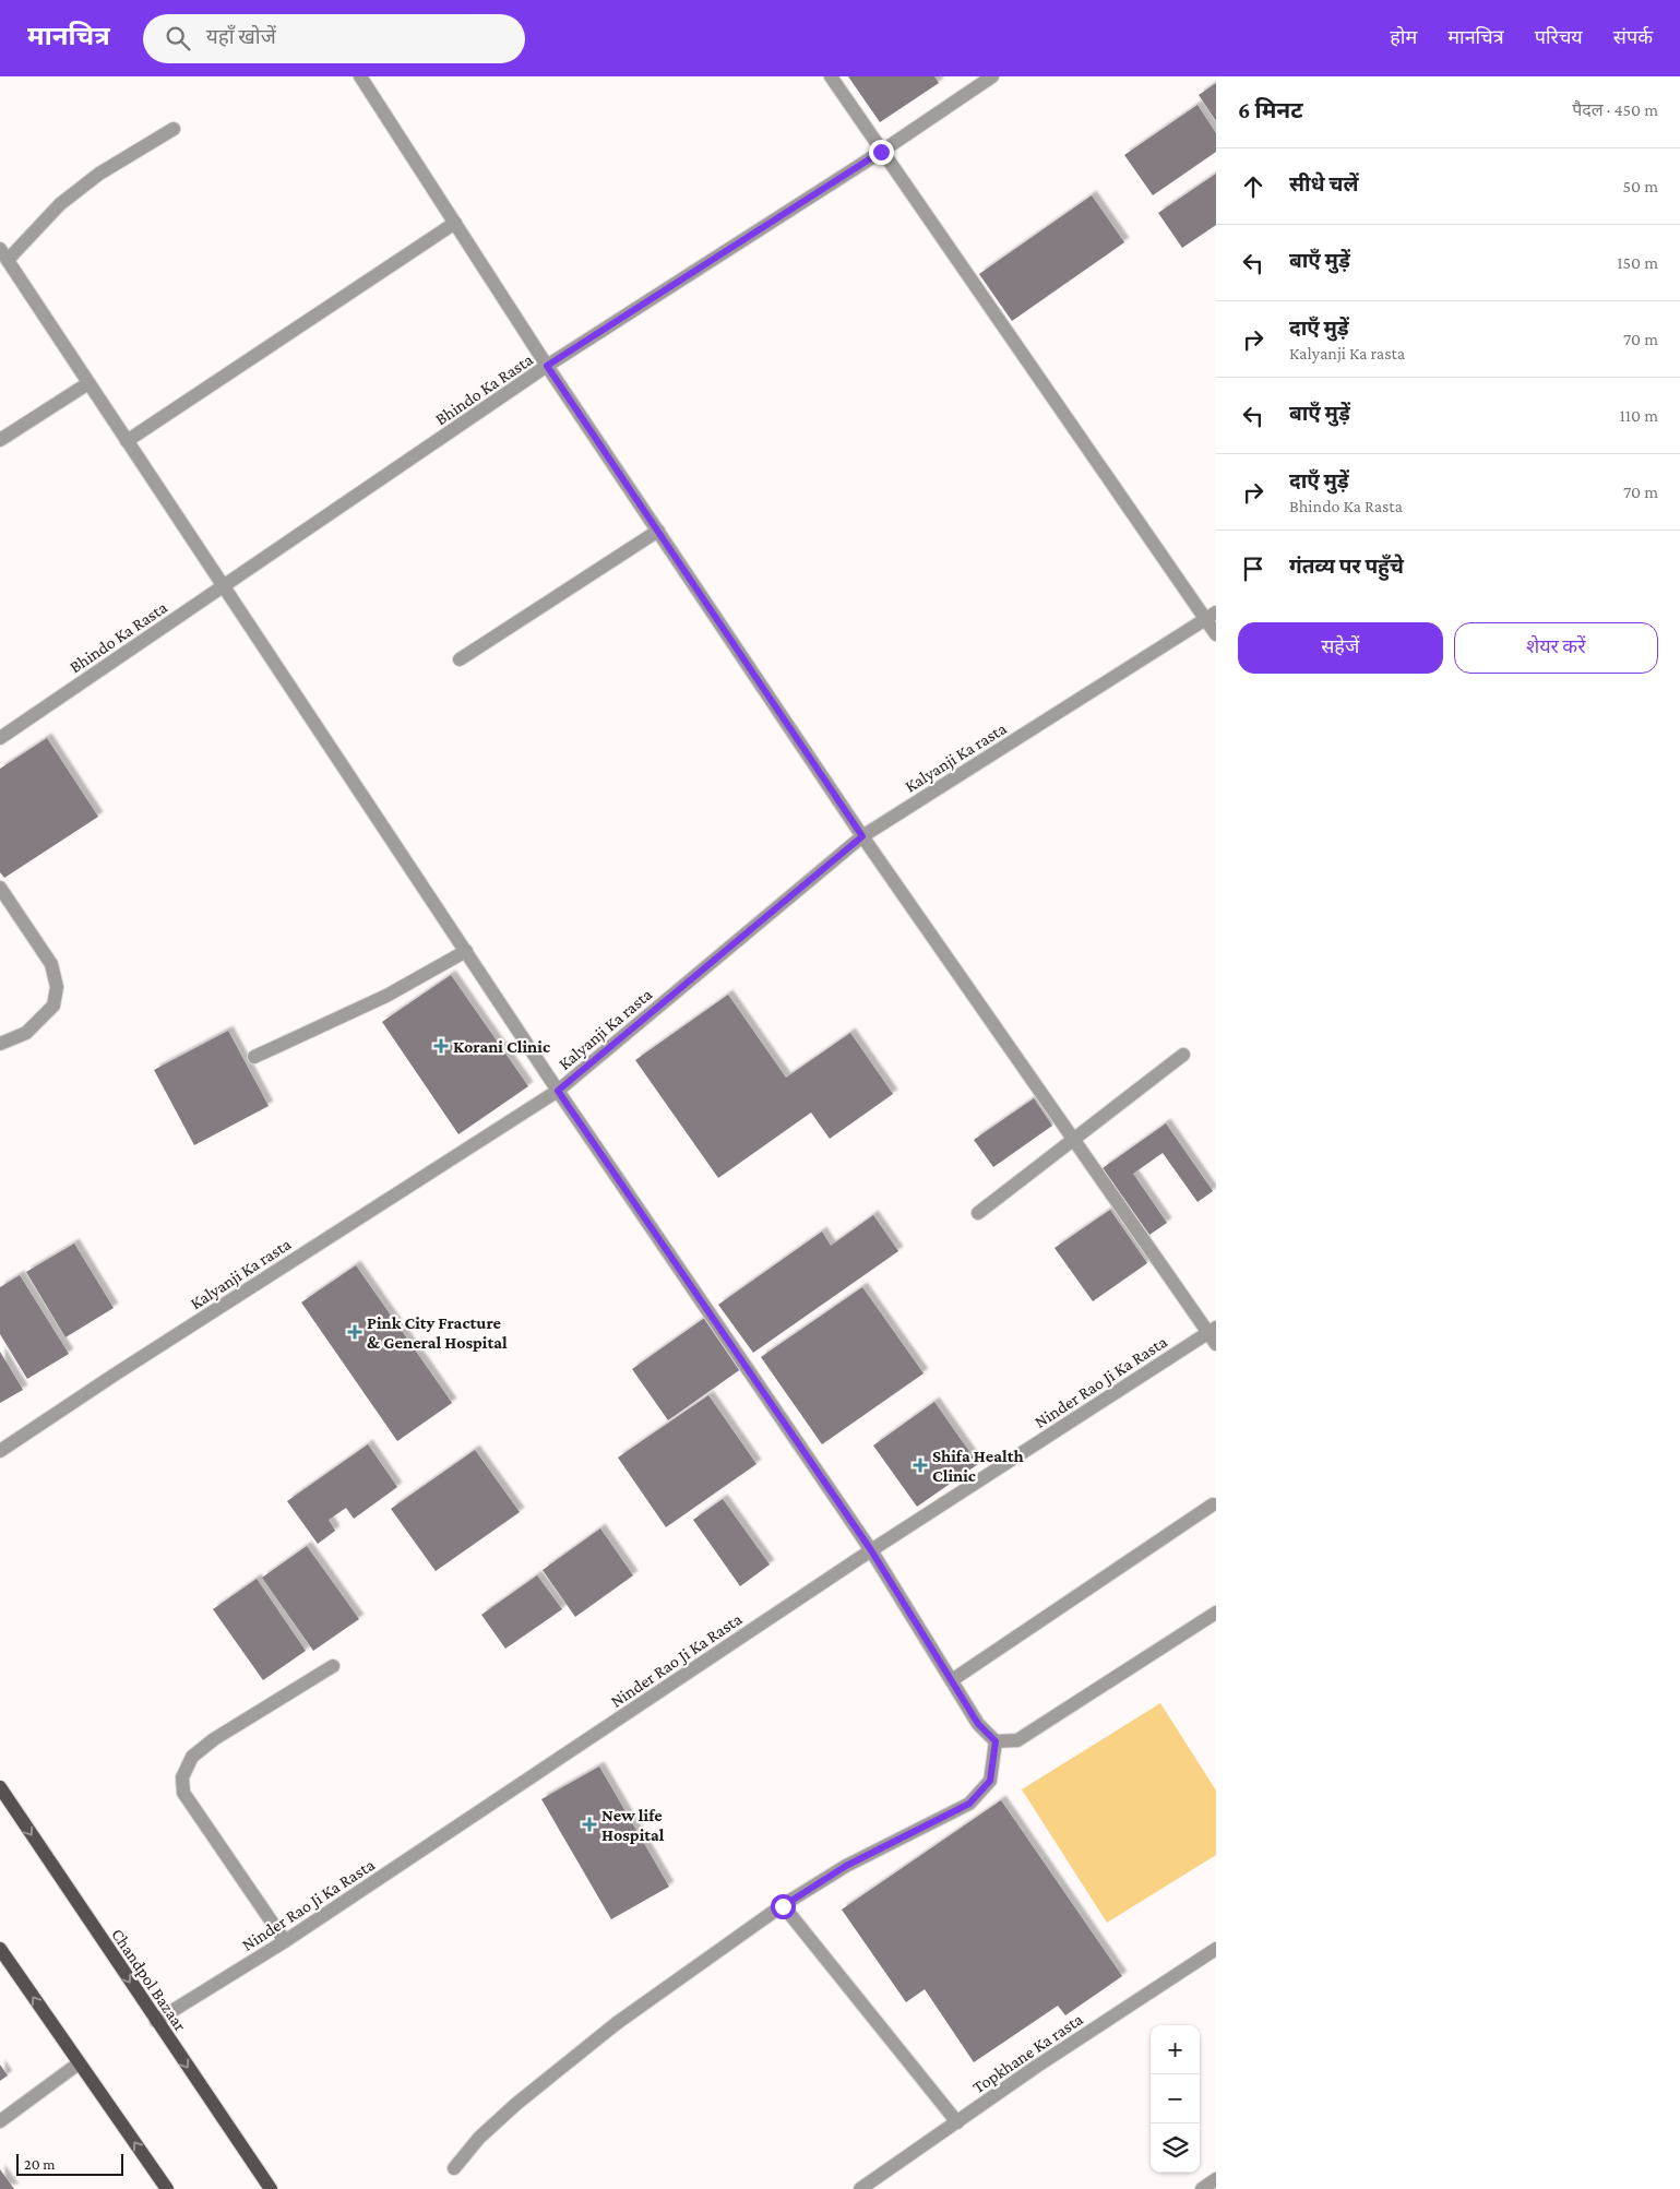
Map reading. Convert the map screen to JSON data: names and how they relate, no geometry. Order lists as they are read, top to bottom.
{
  "streets": {
    "main road": ["Chandpol Bazaar"],
    "street": [
      "Bhindo Ka Rasta",
      "Kalyanji Ka rasta",
      "Ninder Rao Ji Ka Rasta",
      "Topkhane Ka rasta"
    ]
  },
  "crossings": [
    ["Ninder Rao Ji Ka Rasta", "Chandpol Bazaar"]
  ],
  "places": {
    "health": [
      "Korani Clinic",
      "Pink City Fracture & General Hospital",
      "Shifa Health Clinic",
      "New life Hospital"
    ]
  },
  "scale_bar": "20 m",
  "page": {
    "header": "मानचित्र",
    "search": "यहाँ खोजें",
    "nav": [
      "होम",
      "मानचित्र",
      "परिचय",
      "संपर्क"
    ],
    "heading": ["6 मिनट", "पैदल · 450 m"],
    "list": [
      ["सीधे चलें", "50 m"],
      ["बाएँ मुड़ें", "150 m"],
      ["दाएँ मुड़ें", "Kalyanji Ka rasta", "70 m"],
      ["बाएँ मुड़ें", "110 m"],
      ["दाएँ मुड़ें", "Bhindo Ka Rasta", "70 m"],
      "गंतव्य पर पहुँचे"
    ],
    "buttons": ["सहेजें", "शेयर करें"],
    "map_buttons": ["+", "−"],
    "scale": "20 m"
  }
}
